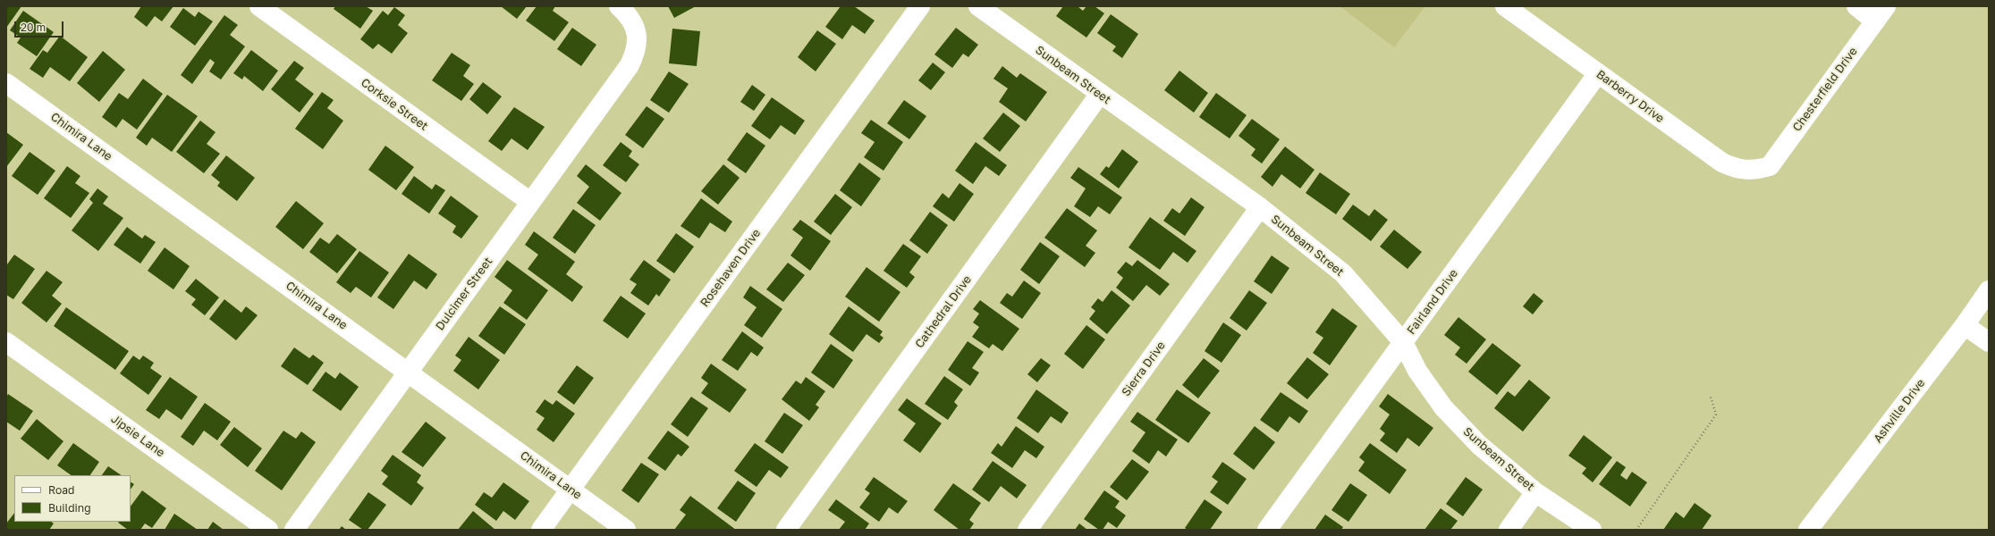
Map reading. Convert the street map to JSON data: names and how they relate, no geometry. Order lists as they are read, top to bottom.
{
  "streets": {
    "street": [
      "Sunbeam Street",
      "Chesterfield Drive",
      "Barberry Drive",
      "Corksie Street",
      "Chimira Lane",
      "Rosehaven Drive",
      "Dulcimer Street",
      "Fairland Drive",
      "Cathedral Drive",
      "Sierra Drive",
      "Ashville Drive",
      "Jipsie Lane"
    ]
  },
  "crossings": [
    ["Sunbeam Street", "Fairland Drive"],
    ["Sunbeam Street", "Cathedral Drive"],
    ["Sunbeam Street", "Sierra Drive"],
    ["Chesterfield Drive", "Barberry Drive"],
    ["Barberry Drive", "Fairland Drive"],
    ["Corksie Street", "Dulcimer Street"],
    ["Chimira Lane", "Rosehaven Drive"],
    ["Chimira Lane", "Dulcimer Street"]
  ],
  "legend": ["Road", "Building"],
  "scale_bar": "20 m"
}
